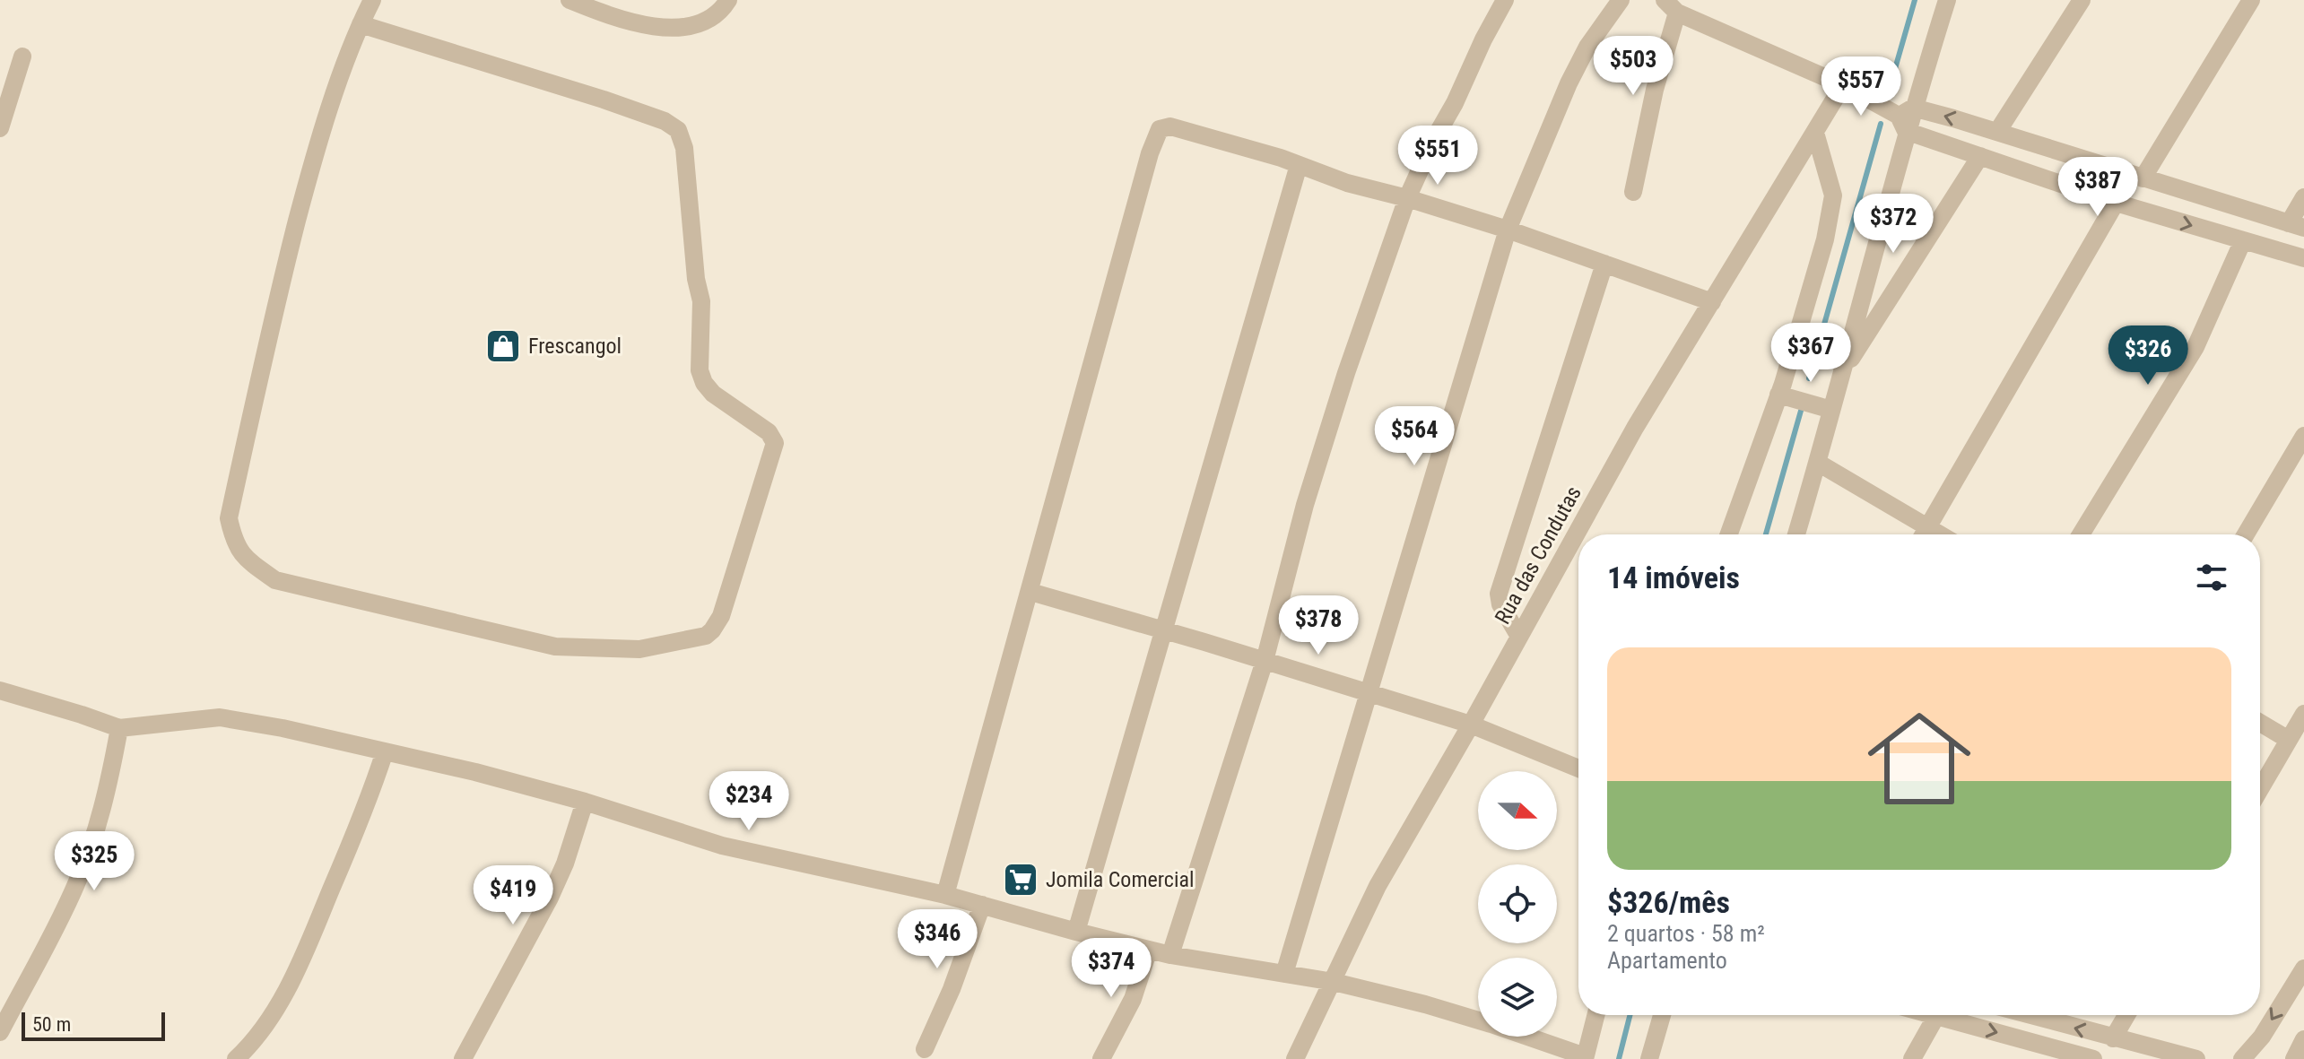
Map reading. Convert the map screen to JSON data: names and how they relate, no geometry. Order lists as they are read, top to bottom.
{
  "streets": {
    "street": ["Rua das Condutas"]
  },
  "places": {
    "shop": ["Frescangol"],
    "supermarket": ["Jomila Comercial"]
  },
  "scale_bar": "50 m",
  "north": "right",
  "page": {
    "price": [
      "$503",
      "$557",
      "$551",
      "$387",
      "$372",
      "$367",
      "$326",
      "$564",
      "$378",
      "$234",
      "$325",
      "$419",
      "$346",
      "$374"
    ],
    "heading": "14 imóveis",
    "list": [
      {
        "name": "$326/mês",
        "note": "2 quartos · 58 m² · Apartamento"
      }
    ],
    "scale": "50 m"
  }
}
